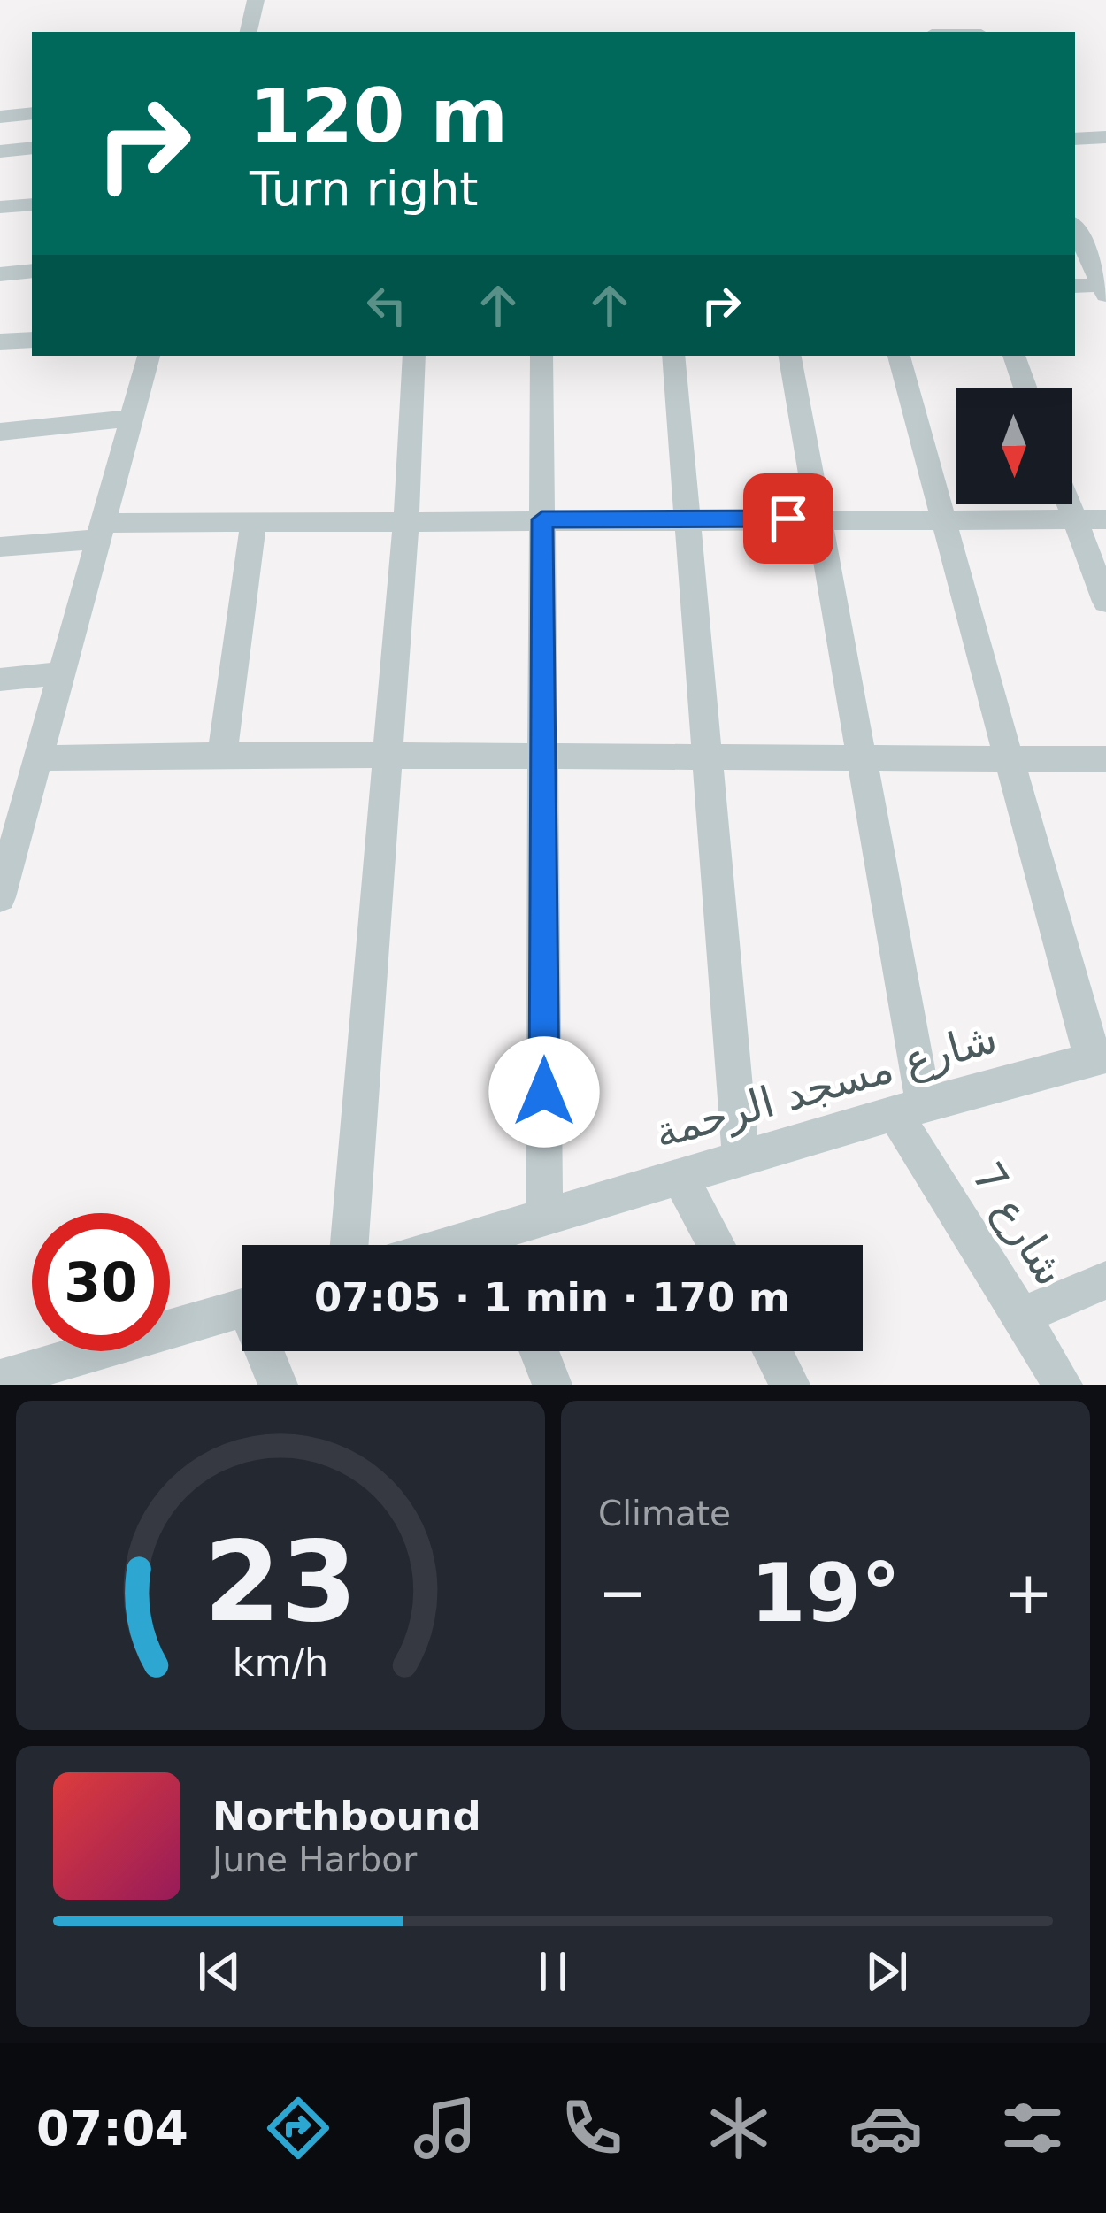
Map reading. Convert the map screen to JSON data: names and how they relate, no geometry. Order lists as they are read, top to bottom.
{
  "streets": {
    "street": ["شارع مسجد الرحمة", "شارع 7"]
  },
  "crossings": [
    ["شارع مسجد الرحمة", "شارع 7"]
  ],
  "north": "bottom",
  "page": {
    "turn": ["120 m", "Turn right"],
    "limit": "30",
    "trip": "07:05 · 1 min · 170 m",
    "tile": "Climate",
    "heat": ["−", "19°", "+"],
    "song": ["Northbound", "June Harbor"],
    "tabs": "07:04",
    "gauge": ["23", "km/h"]
  }
}
